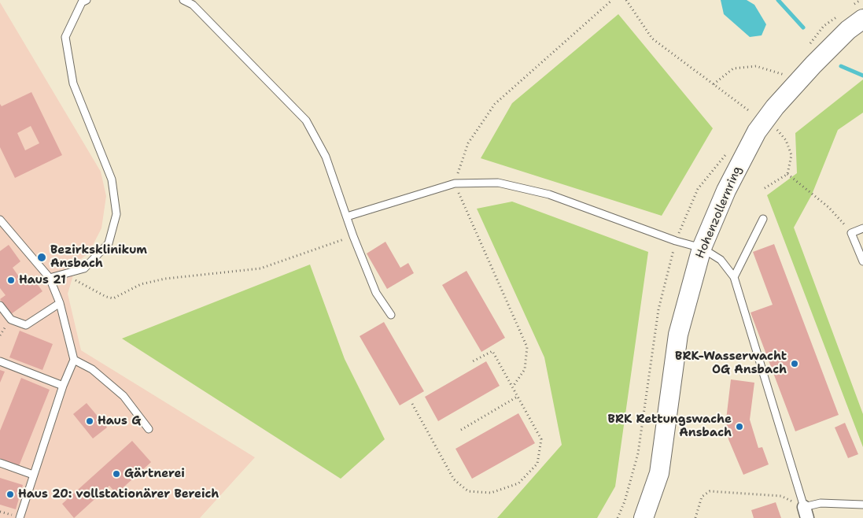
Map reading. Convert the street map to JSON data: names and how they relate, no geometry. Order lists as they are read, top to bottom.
{
  "streets": {
    "main road": ["Hohenzollernring"]
  },
  "places": [
    "Bezirksklinikum Ansbach",
    "Haus 21",
    "BRK-Wasserwacht OG Ansbach",
    "Haus G",
    "BRK Rettungswache Ansbach",
    "Gärtnerei",
    "Haus 20: vollstationärer Bereich"
  ]
}
